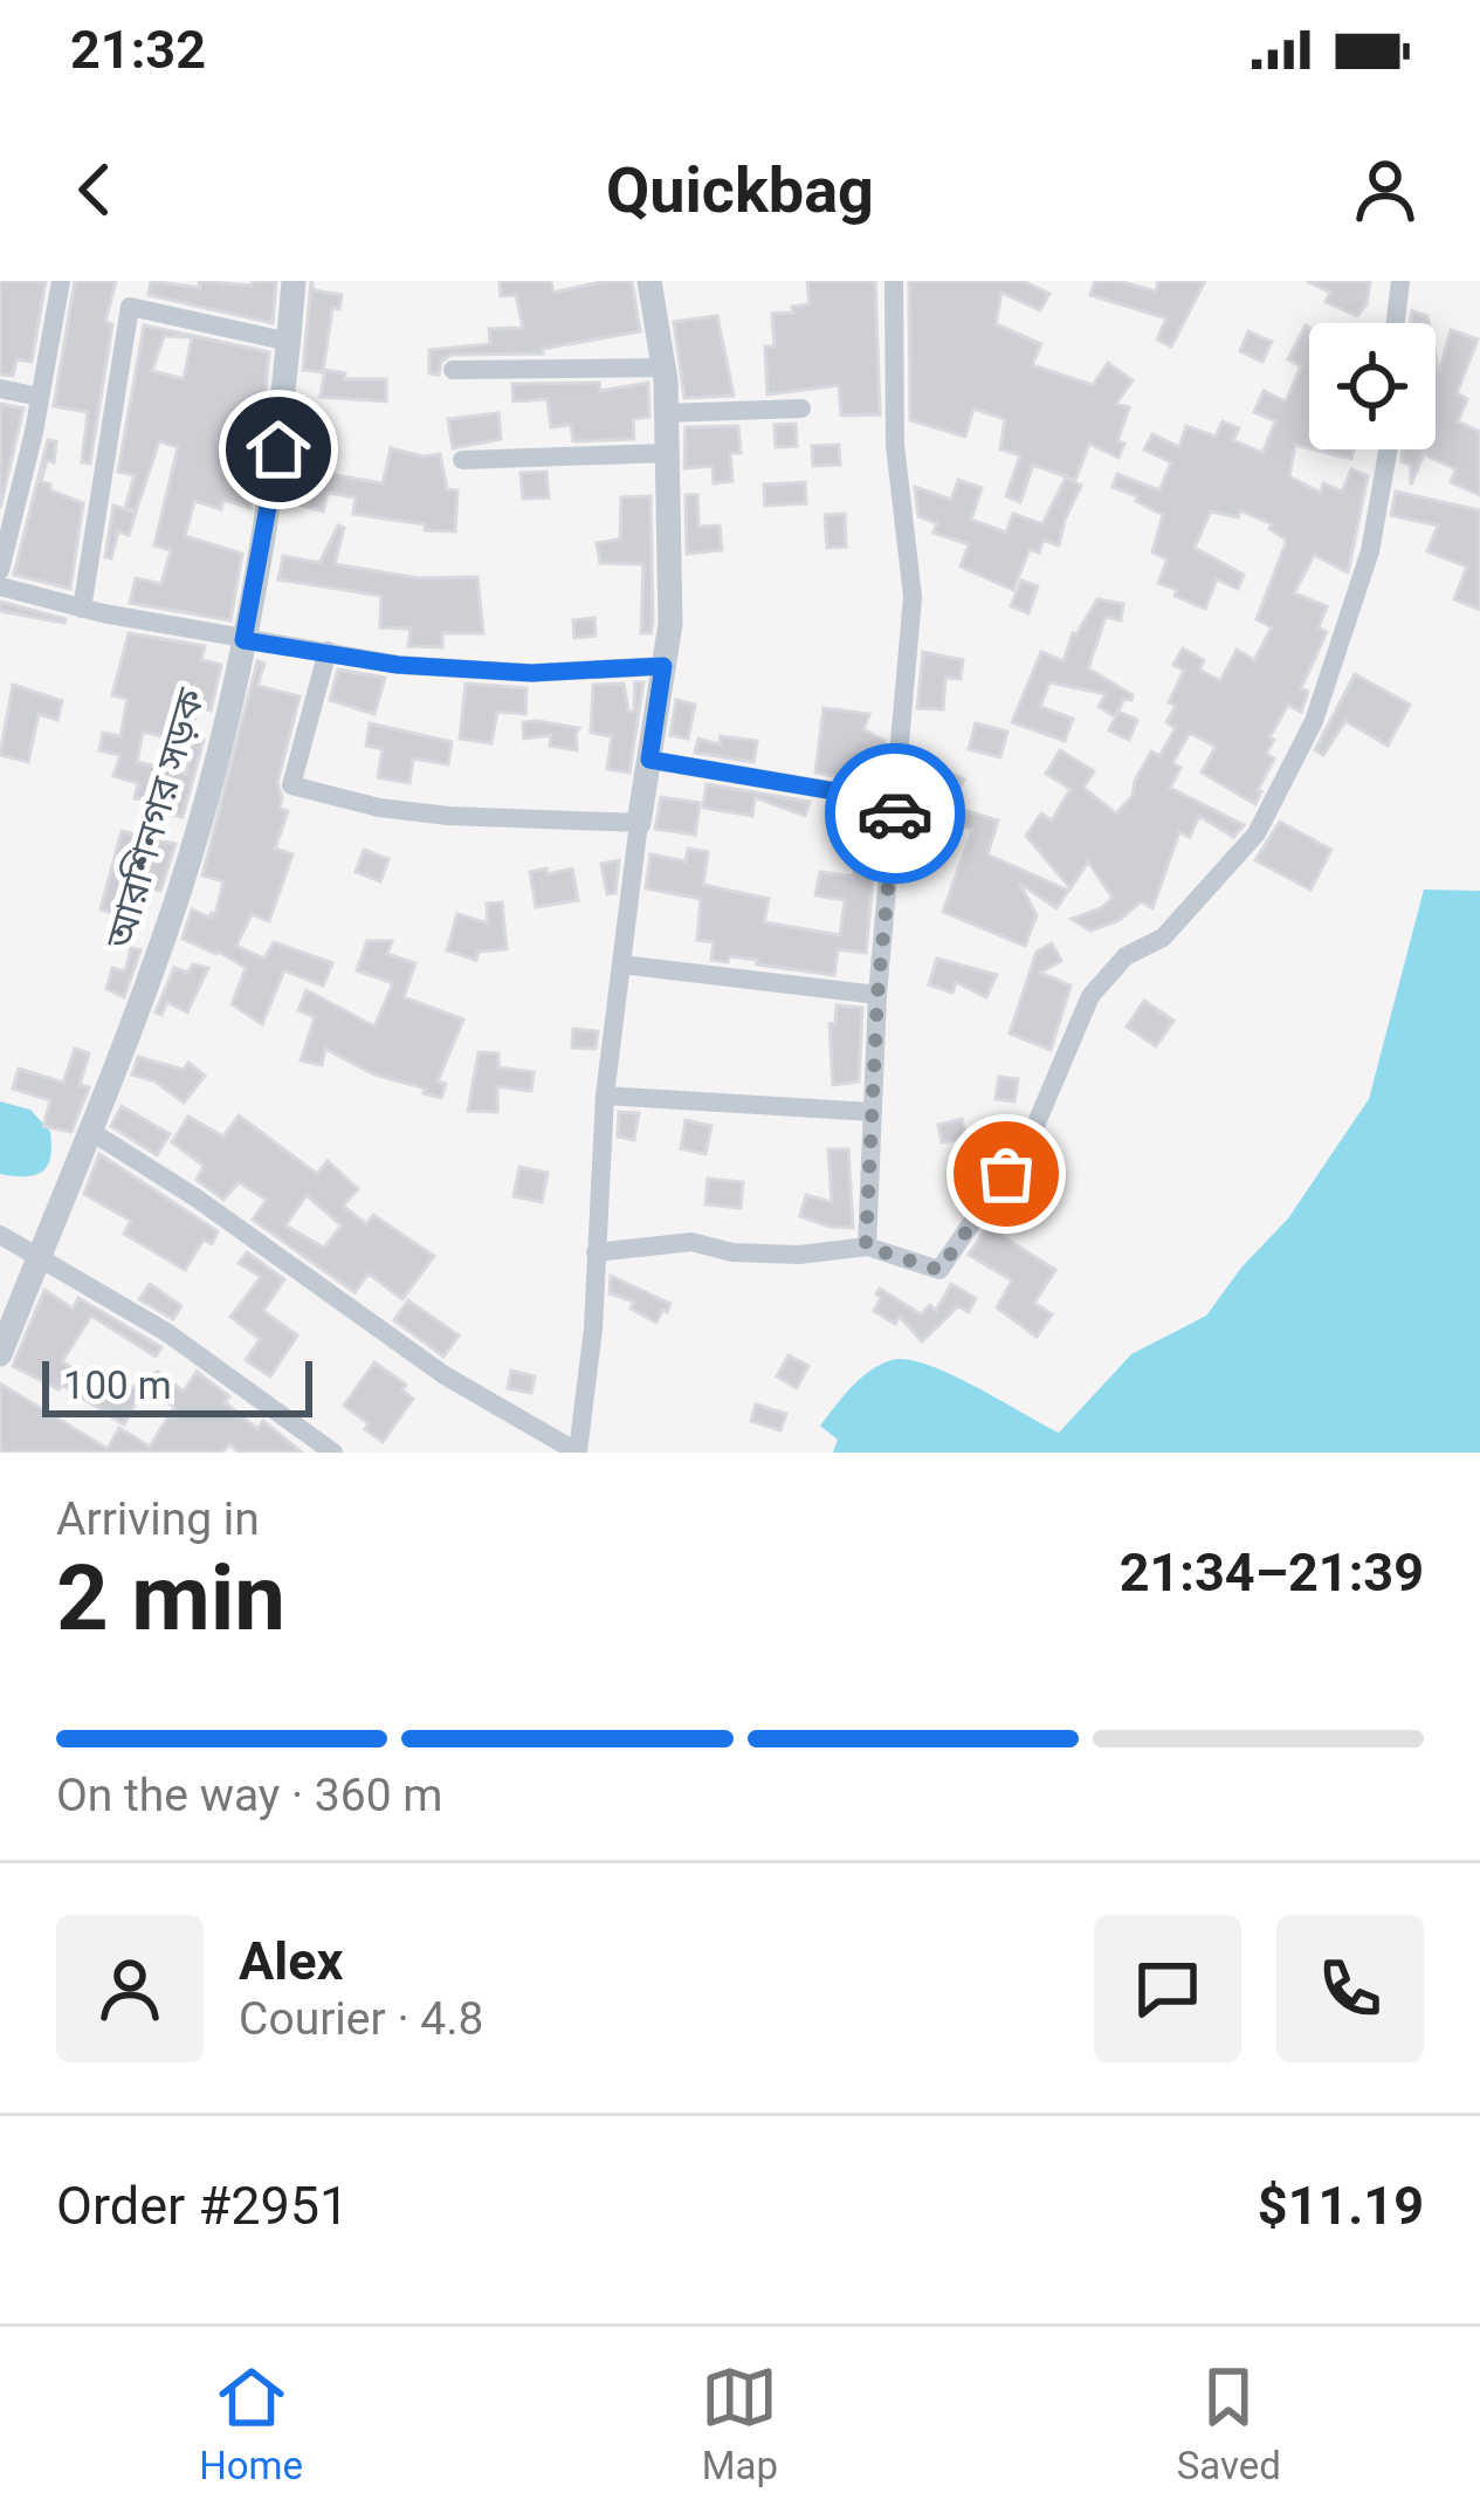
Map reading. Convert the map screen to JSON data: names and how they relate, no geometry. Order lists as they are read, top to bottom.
{
  "streets": {
    "street": ["আরশিনগর সড়ক"]
  },
  "scale_bar": "100 m",
  "page": {
    "status": "21:32",
    "header": "Quickbag",
    "scale": "100 m",
    "heading": ["2 min", "Arriving in", "21:34–21:39"],
    "panel": [
      "Alex",
      "Courier · 4.8",
      "Order #2951",
      "$11.19"
    ],
    "bar": "On the way · 360 m",
    "tabs": ["Home", "Map", "Saved"]
  }
}
